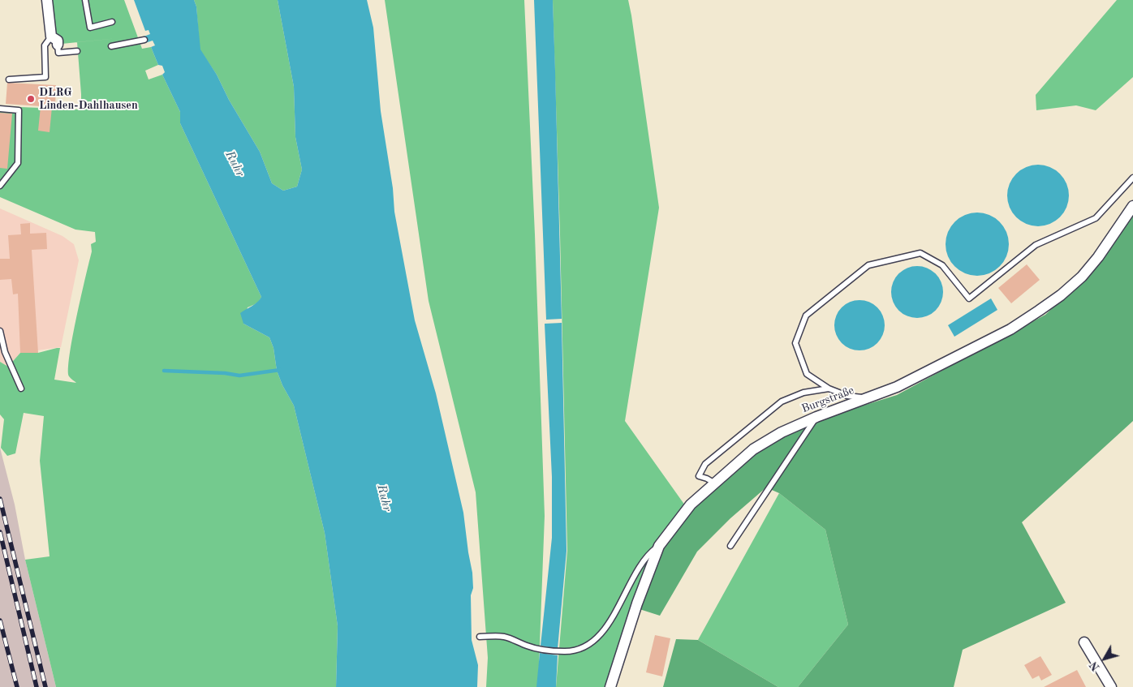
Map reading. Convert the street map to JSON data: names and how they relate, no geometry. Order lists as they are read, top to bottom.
{
  "streets": {
    "street": ["Burgstraße"]
  },
  "water": ["Ruhr"],
  "places": ["DLRG Linden-Dahlhausen"],
  "north": "bottom left"
}
